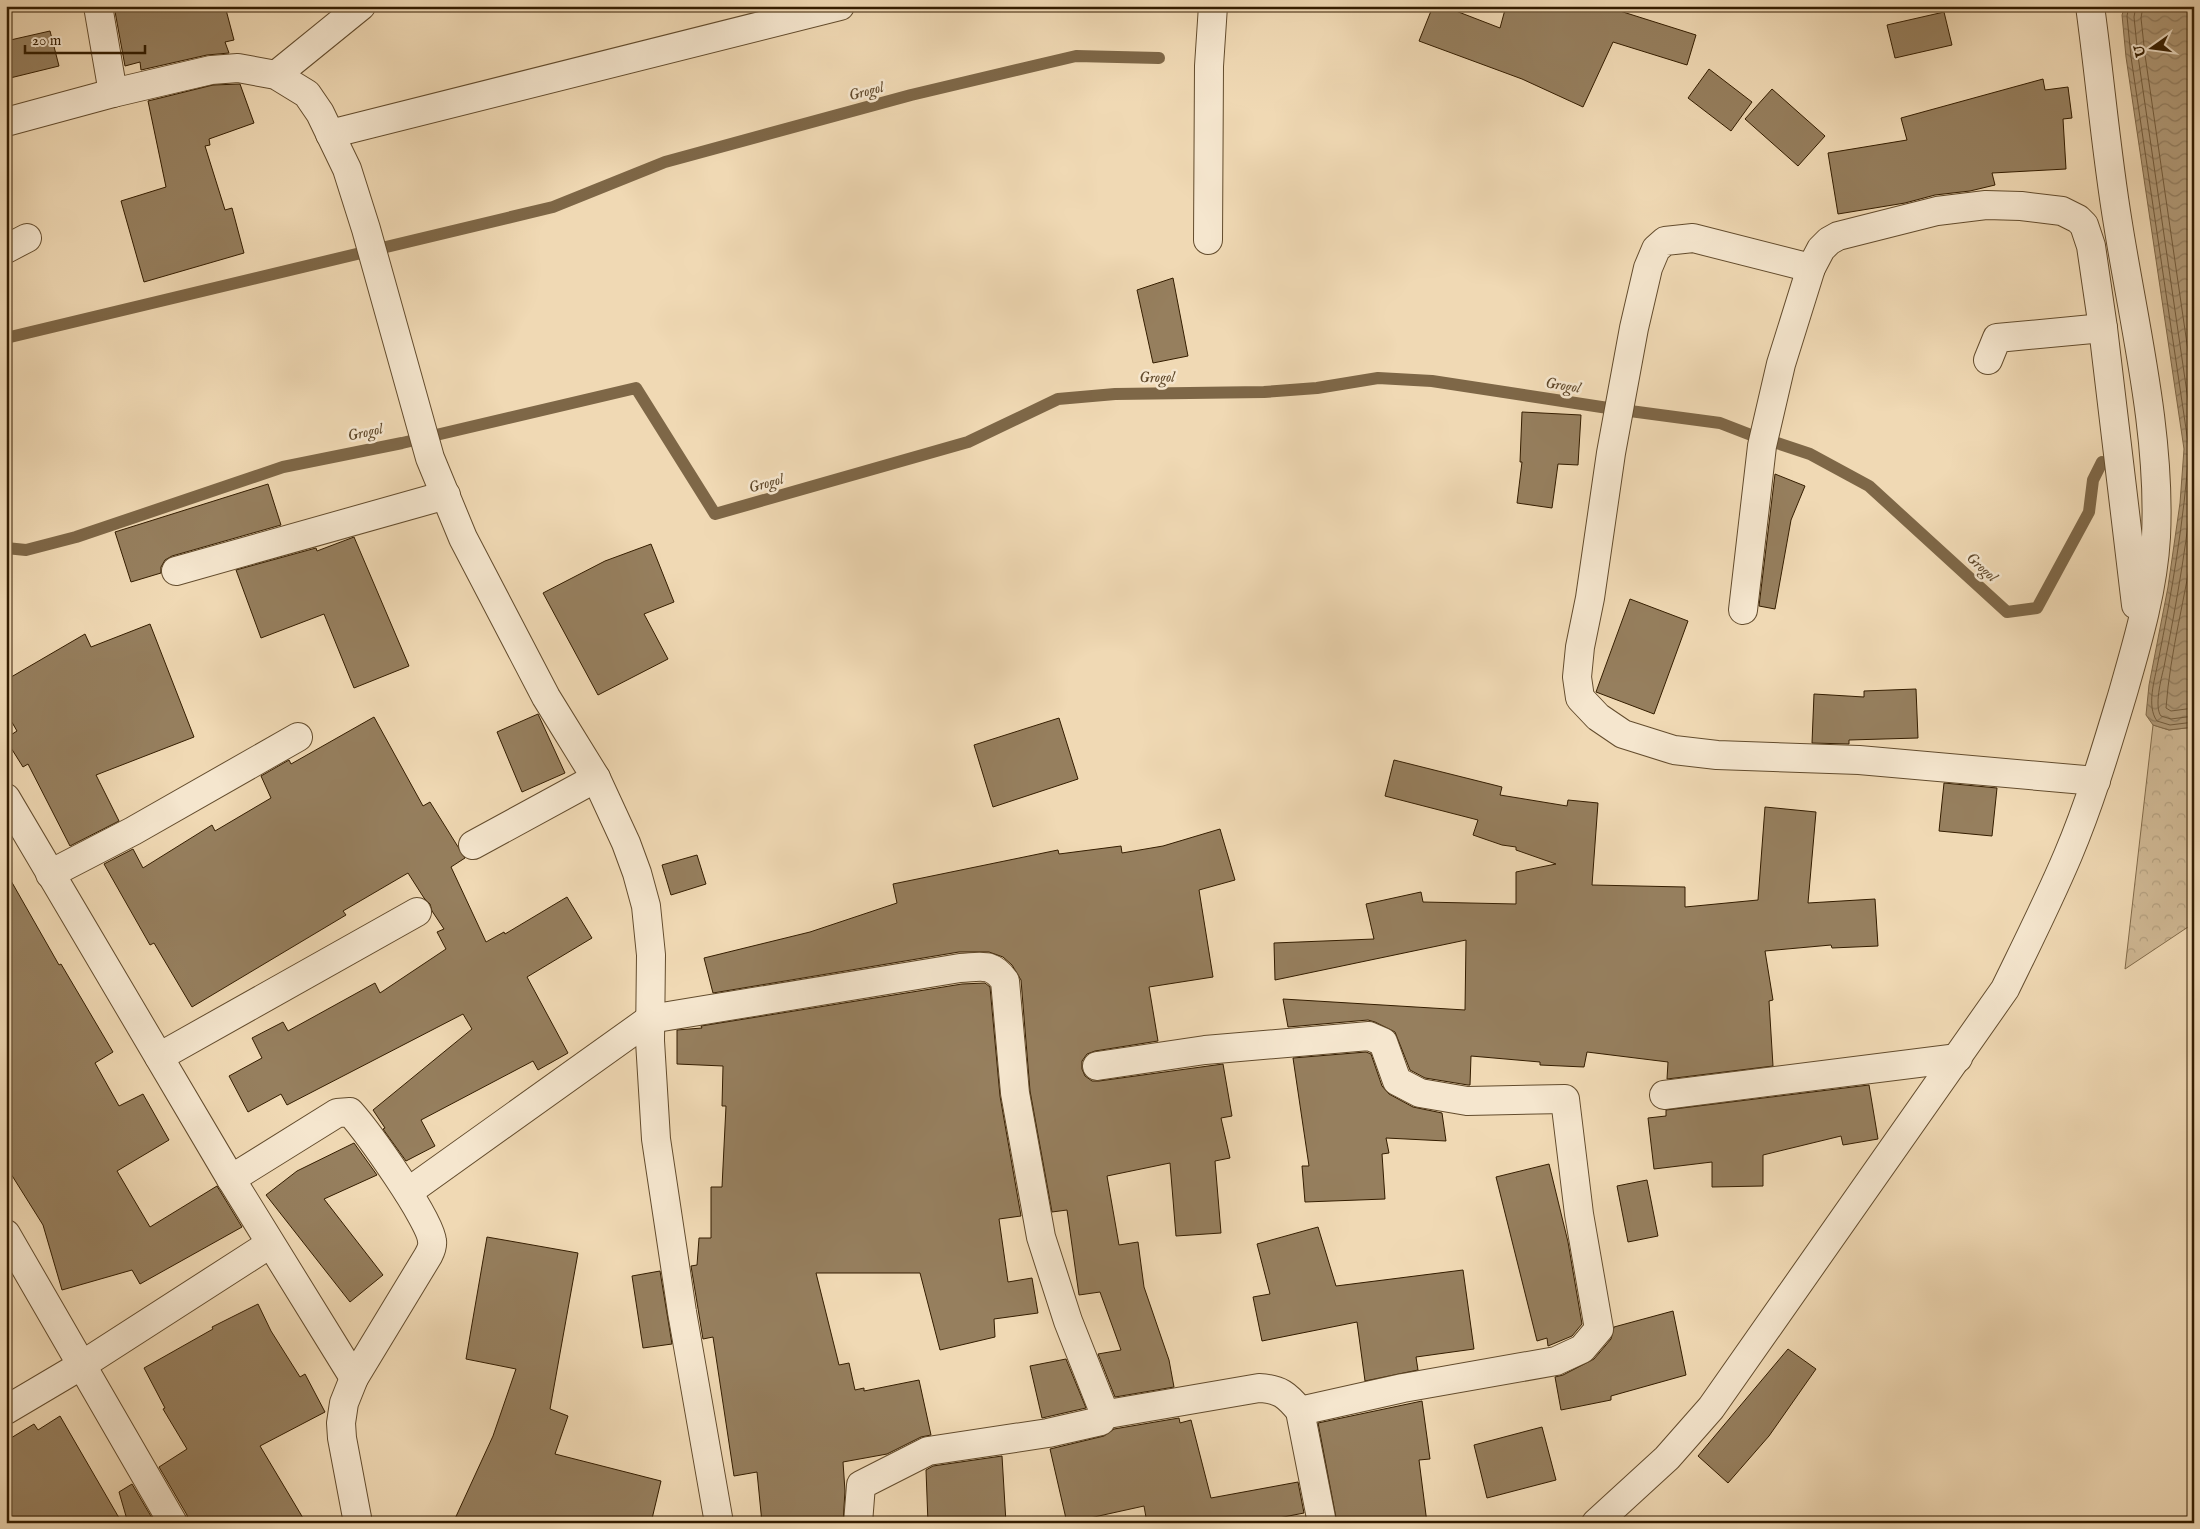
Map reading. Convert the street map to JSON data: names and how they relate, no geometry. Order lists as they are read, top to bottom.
{
  "water": ["Grogol"],
  "scale_bar": "20 m",
  "north": "left"
}
